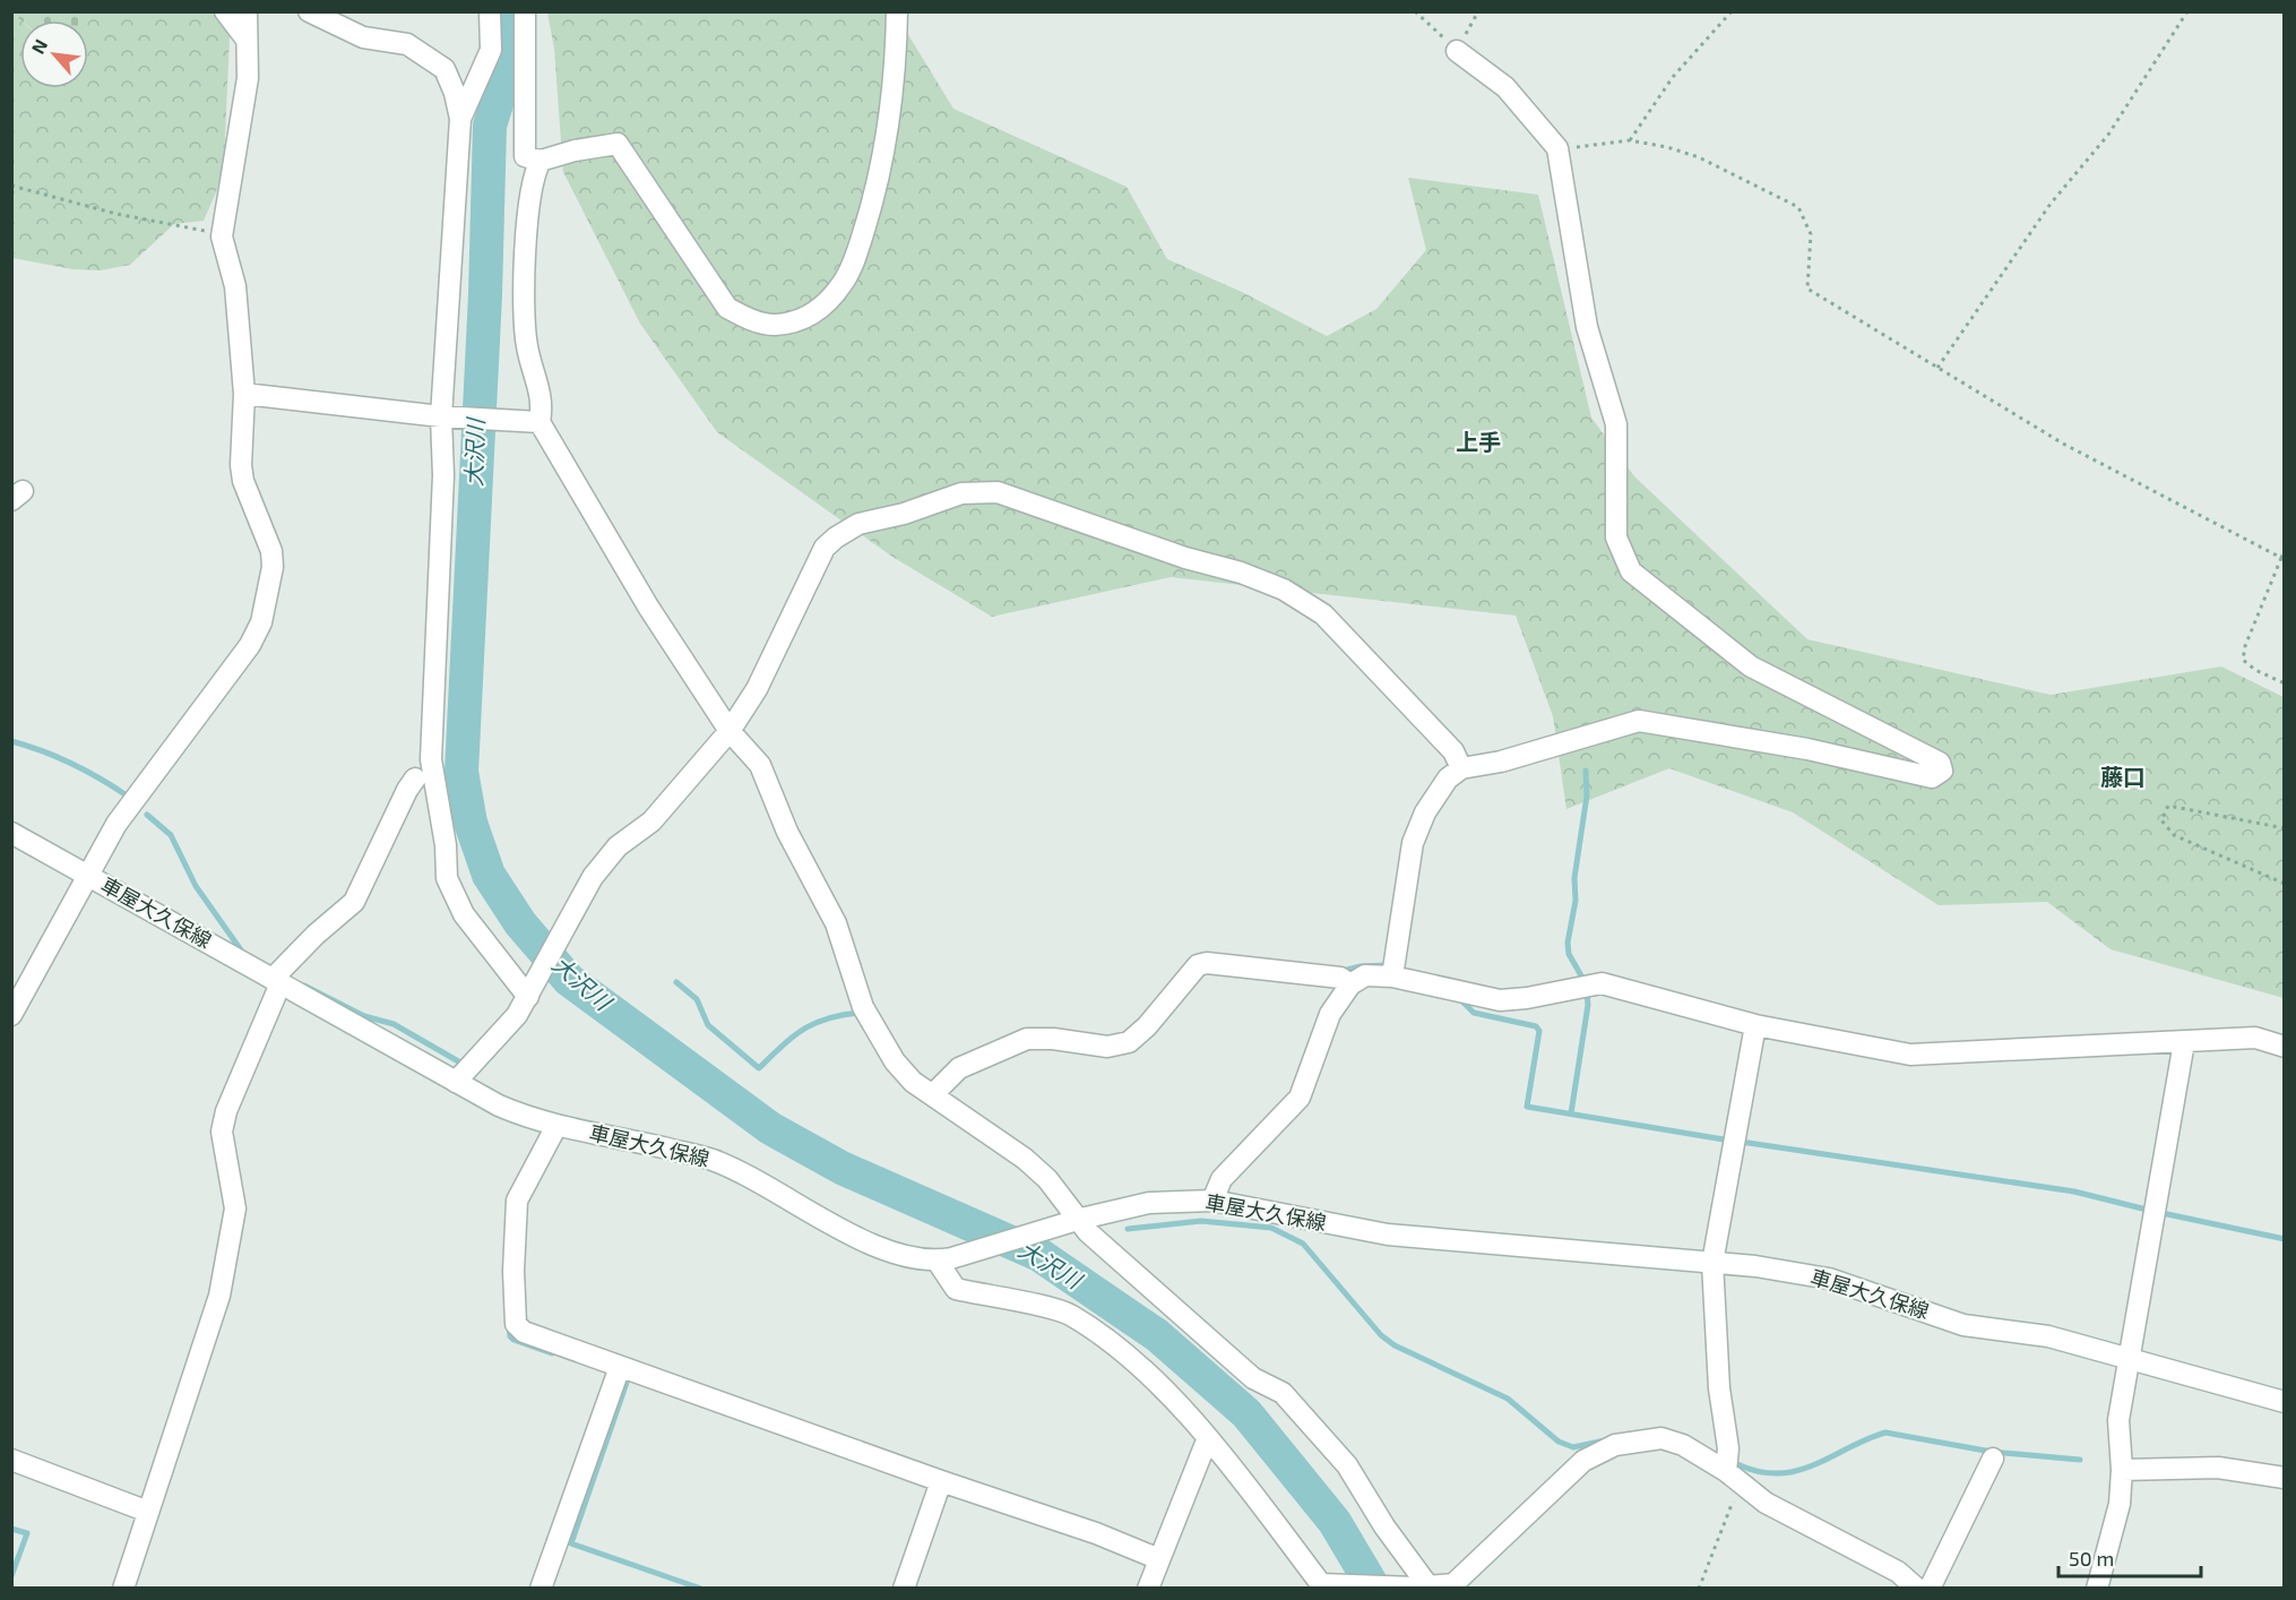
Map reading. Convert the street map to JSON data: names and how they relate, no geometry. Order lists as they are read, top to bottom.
{
  "streets": {
    "street": ["車屋大久保線"]
  },
  "districts": ["上手", "藤口"],
  "water": ["大沢川"],
  "scale_bar": "50 m",
  "north": "top left"
}
